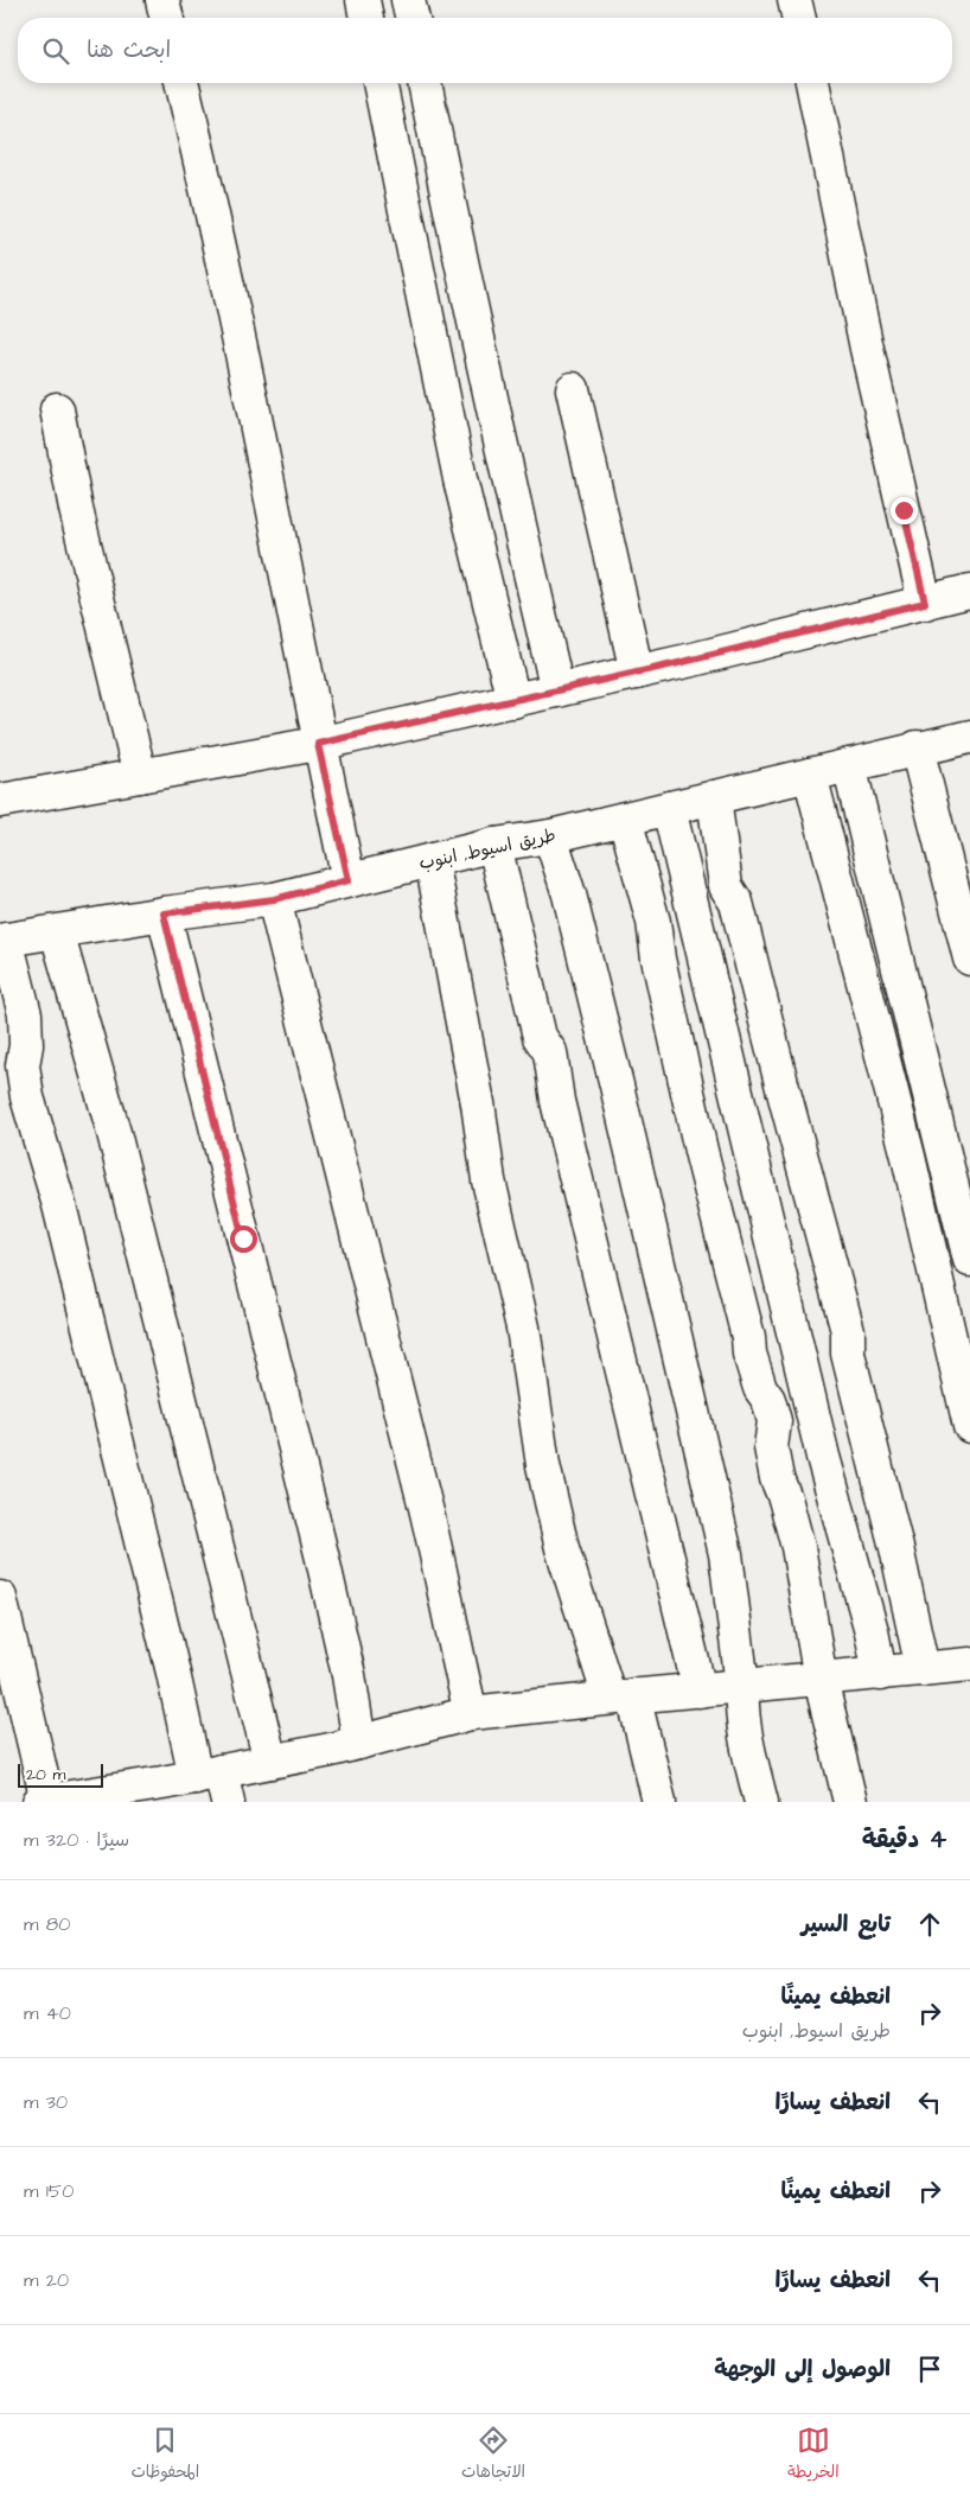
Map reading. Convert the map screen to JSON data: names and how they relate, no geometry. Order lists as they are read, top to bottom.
{
  "streets": {
    "street": ["طريق اسيوط, ابنوب"]
  },
  "scale_bar": "20 m",
  "page": {
    "search": "ابحث هنا",
    "scale": "20 m",
    "heading": ["4 دقيقة", "سيرًا · 320 m"],
    "list": [
      ["تابع السير", "80 m"],
      ["انعطف يمينًا", "طريق اسيوط, ابنوب", "40 m"],
      ["انعطف يسارًا", "30 m"],
      ["انعطف يمينًا", "150 m"],
      ["انعطف يسارًا", "20 m"],
      "الوصول إلى الوجهة"
    ],
    "nav": ["الخريطة", "الاتجاهات", "المحفوظات"]
  }
}
